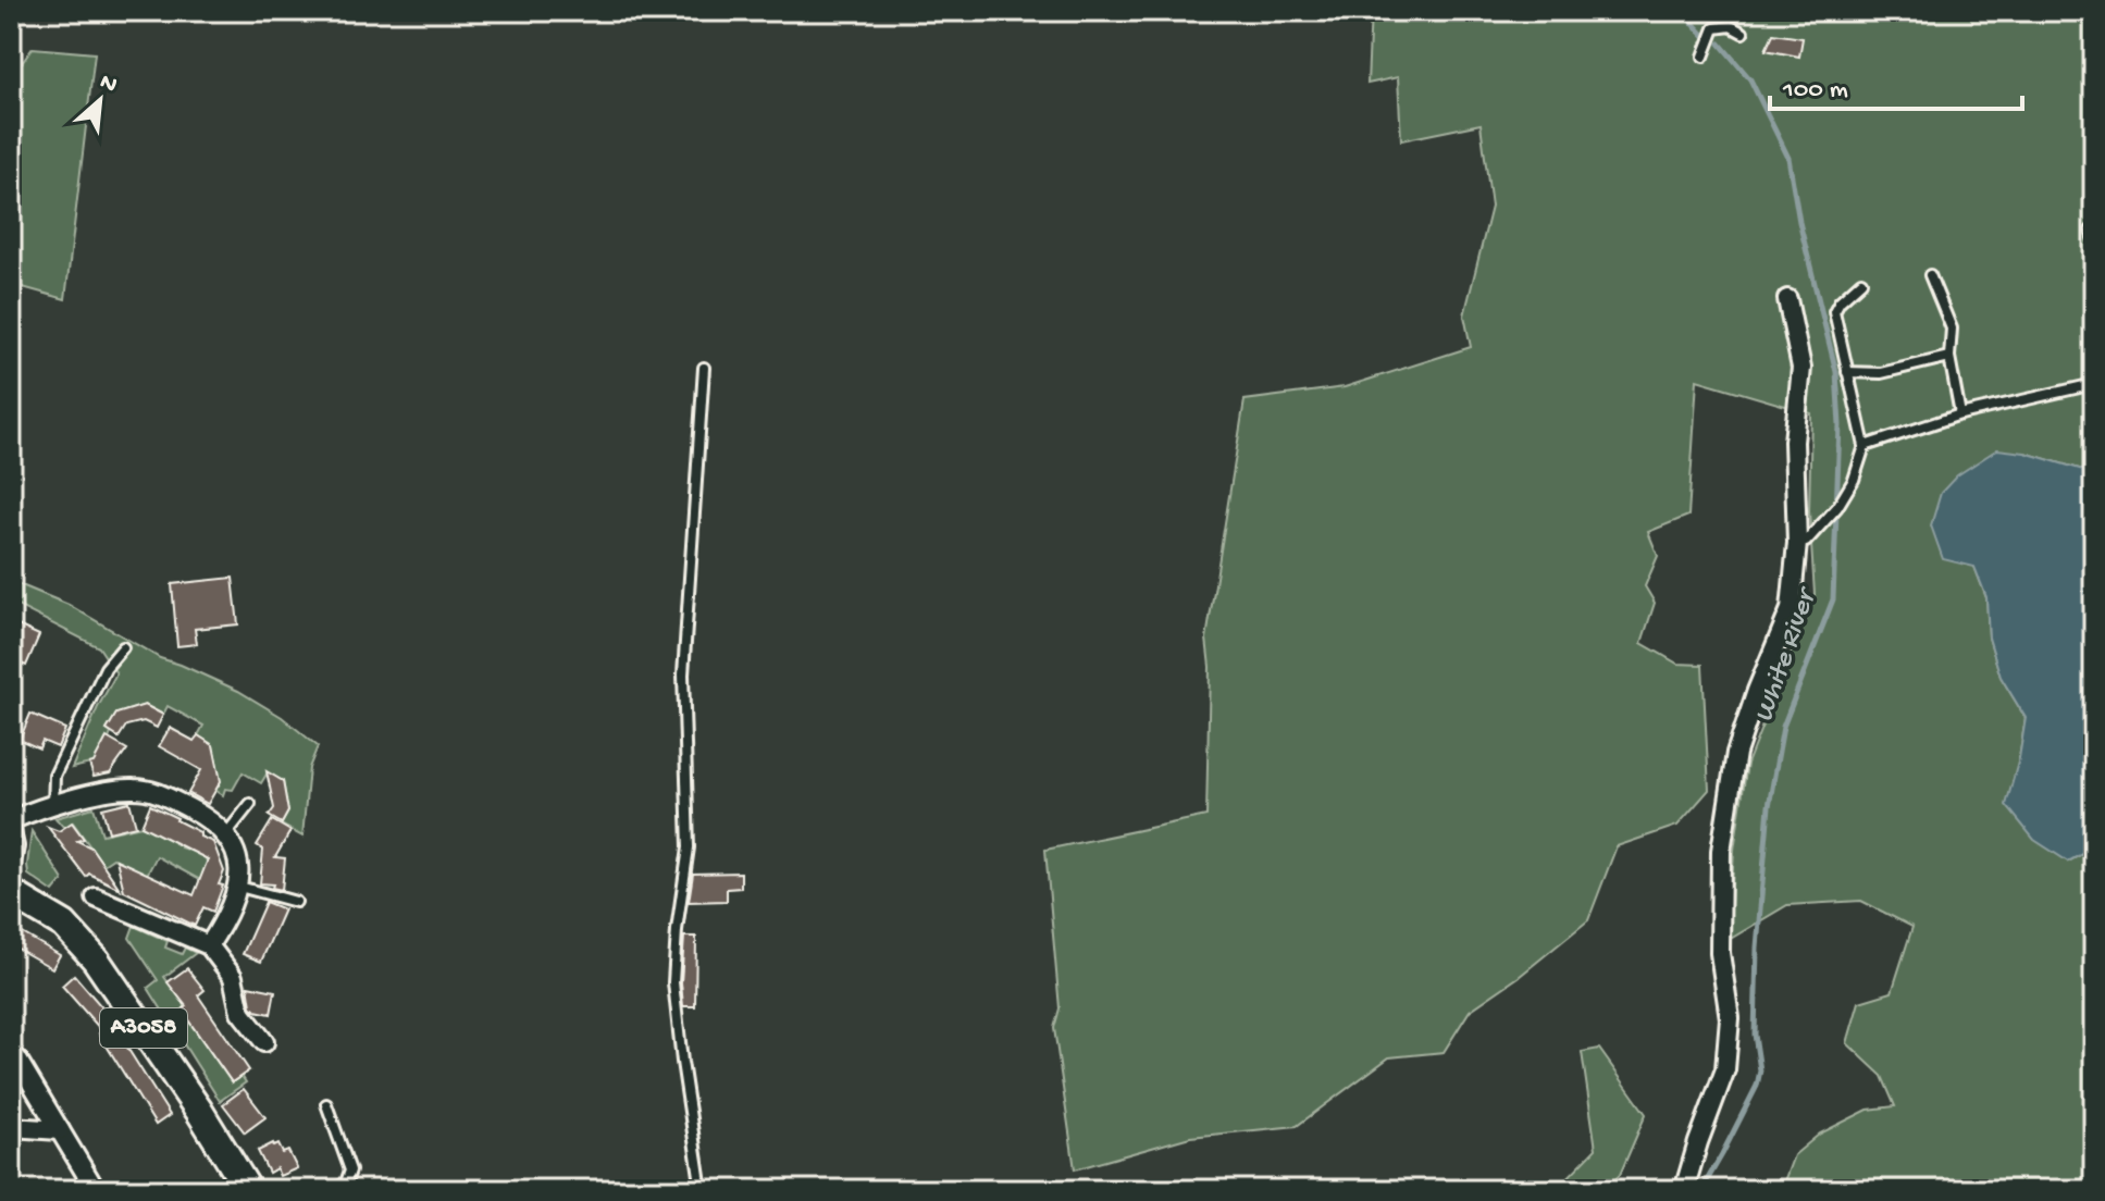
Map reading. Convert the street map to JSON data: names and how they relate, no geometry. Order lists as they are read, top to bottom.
{
  "streets": {
    "main road": ["A3058"]
  },
  "water": ["White River"],
  "scale_bar": "100 m",
  "north": "top right"
}
